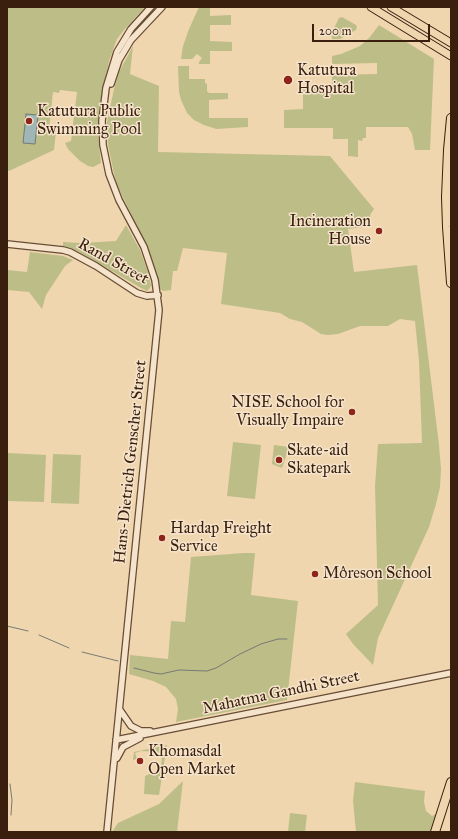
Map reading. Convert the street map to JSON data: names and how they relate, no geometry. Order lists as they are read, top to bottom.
{
  "streets": {
    "street": ["Rand Street", "Hans-Dietrich Genscher Street", "Mahatma Gandhi Street"]
  },
  "crossings": [
    ["Rand Street", "Hans-Dietrich Genscher Street"],
    ["Hans-Dietrich Genscher Street", "Mahatma Gandhi Street"]
  ],
  "places": [
    "Katutura Hospital",
    "Katutura Public Swimming Pool",
    "Incineration House",
    "NISE School for Visually Impaire",
    "Skate-aid Skatepark",
    "Hardap Freight Service",
    "Môreson School",
    "Khomasdal Open Market"
  ],
  "scale_bar": "200 m"
}
